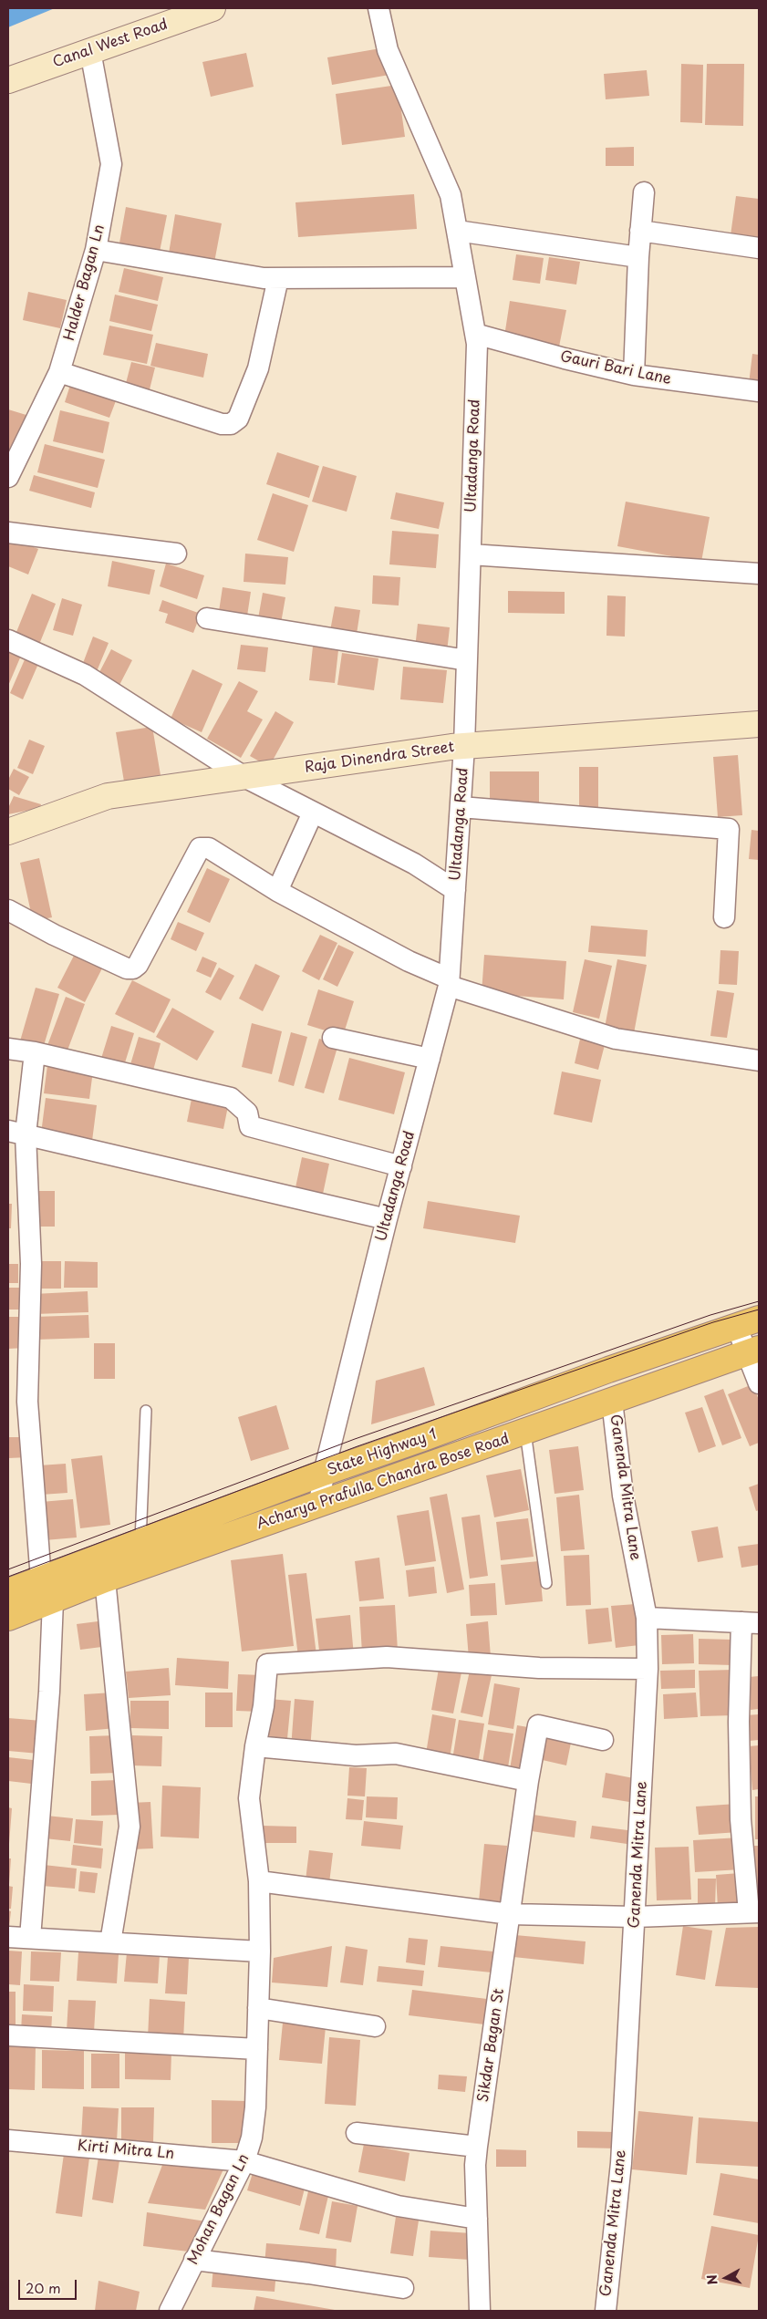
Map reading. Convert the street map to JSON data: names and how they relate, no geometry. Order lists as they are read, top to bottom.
{
  "streets": {
    "main road": [
      "Canal West Road",
      "Raja Dinendra Street",
      "State Highway 1",
      "Acharya Prafulla Chandra Bose Road"
    ],
    "street": [
      "Halder Bagan Ln",
      "Gauri Bari Lane",
      "Ultadanga Road",
      "Ganenda Mitra Lane",
      "Sikdar Bagan St",
      "Kirti Mitra Ln",
      "Mohan Bagan Ln"
    ]
  },
  "crossings": [
    ["Canal West Road", "Halder Bagan Ln"],
    ["Gauri Bari Lane", "Ultadanga Road"],
    ["Ultadanga Road", "Raja Dinendra Street"],
    ["Ultadanga Road", "State Highway 1"],
    ["Ultadanga Road", "Acharya Prafulla Chandra Bose Road"],
    ["Acharya Prafulla Chandra Bose Road", "Ganenda Mitra Lane"],
    ["Ganenda Mitra Lane", "Mohan Bagan Ln"],
    ["Sikdar Bagan St", "Kirti Mitra Ln"],
    ["Kirti Mitra Ln", "Mohan Bagan Ln"]
  ],
  "scale_bar": "20 m",
  "north": "left"
}
